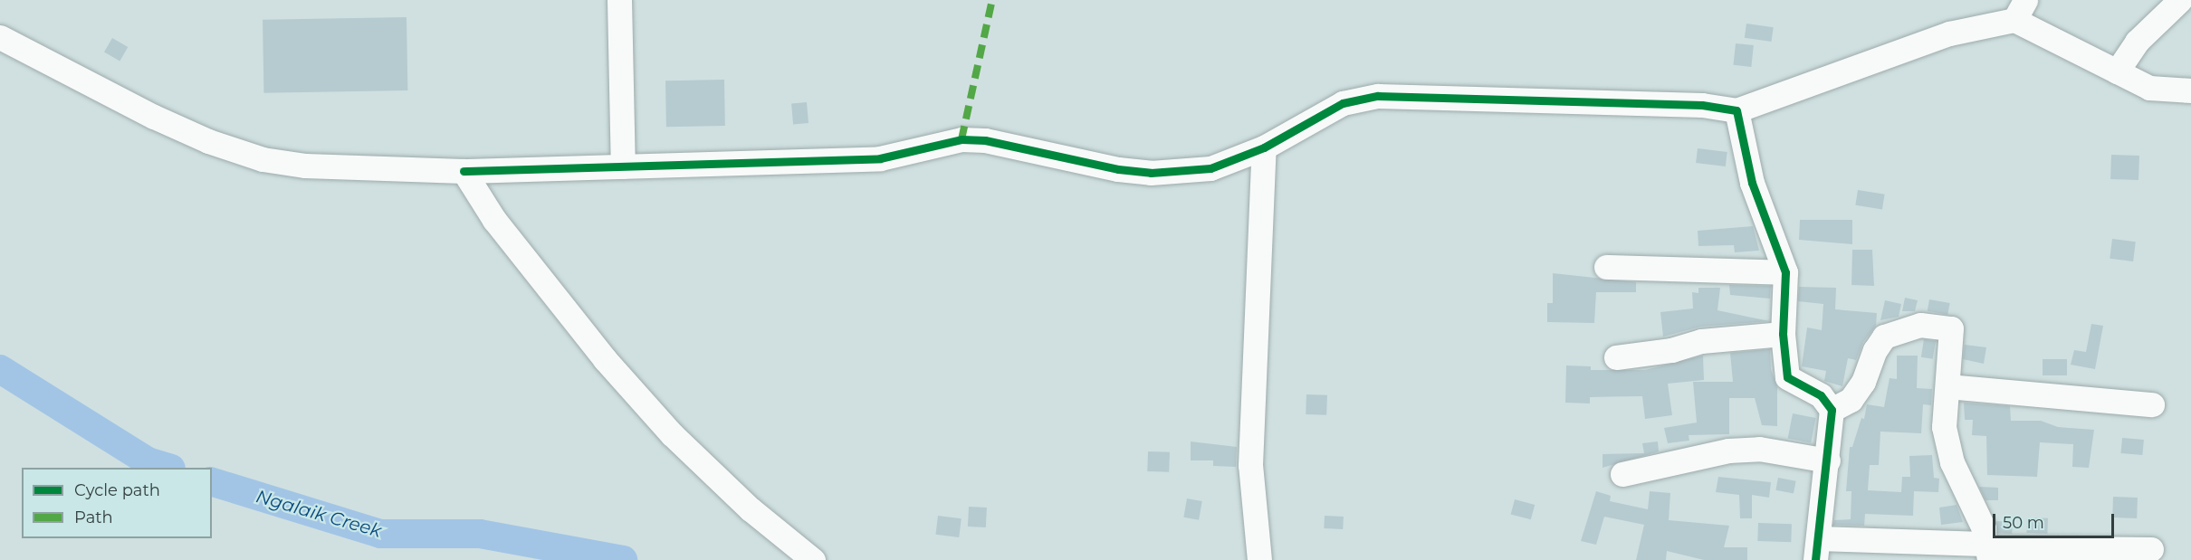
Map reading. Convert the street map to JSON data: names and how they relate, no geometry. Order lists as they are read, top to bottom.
{
  "water": ["Ngalaik Creek"],
  "legend": ["Cycle path", "Path"],
  "scale_bar": "50 m"
}
